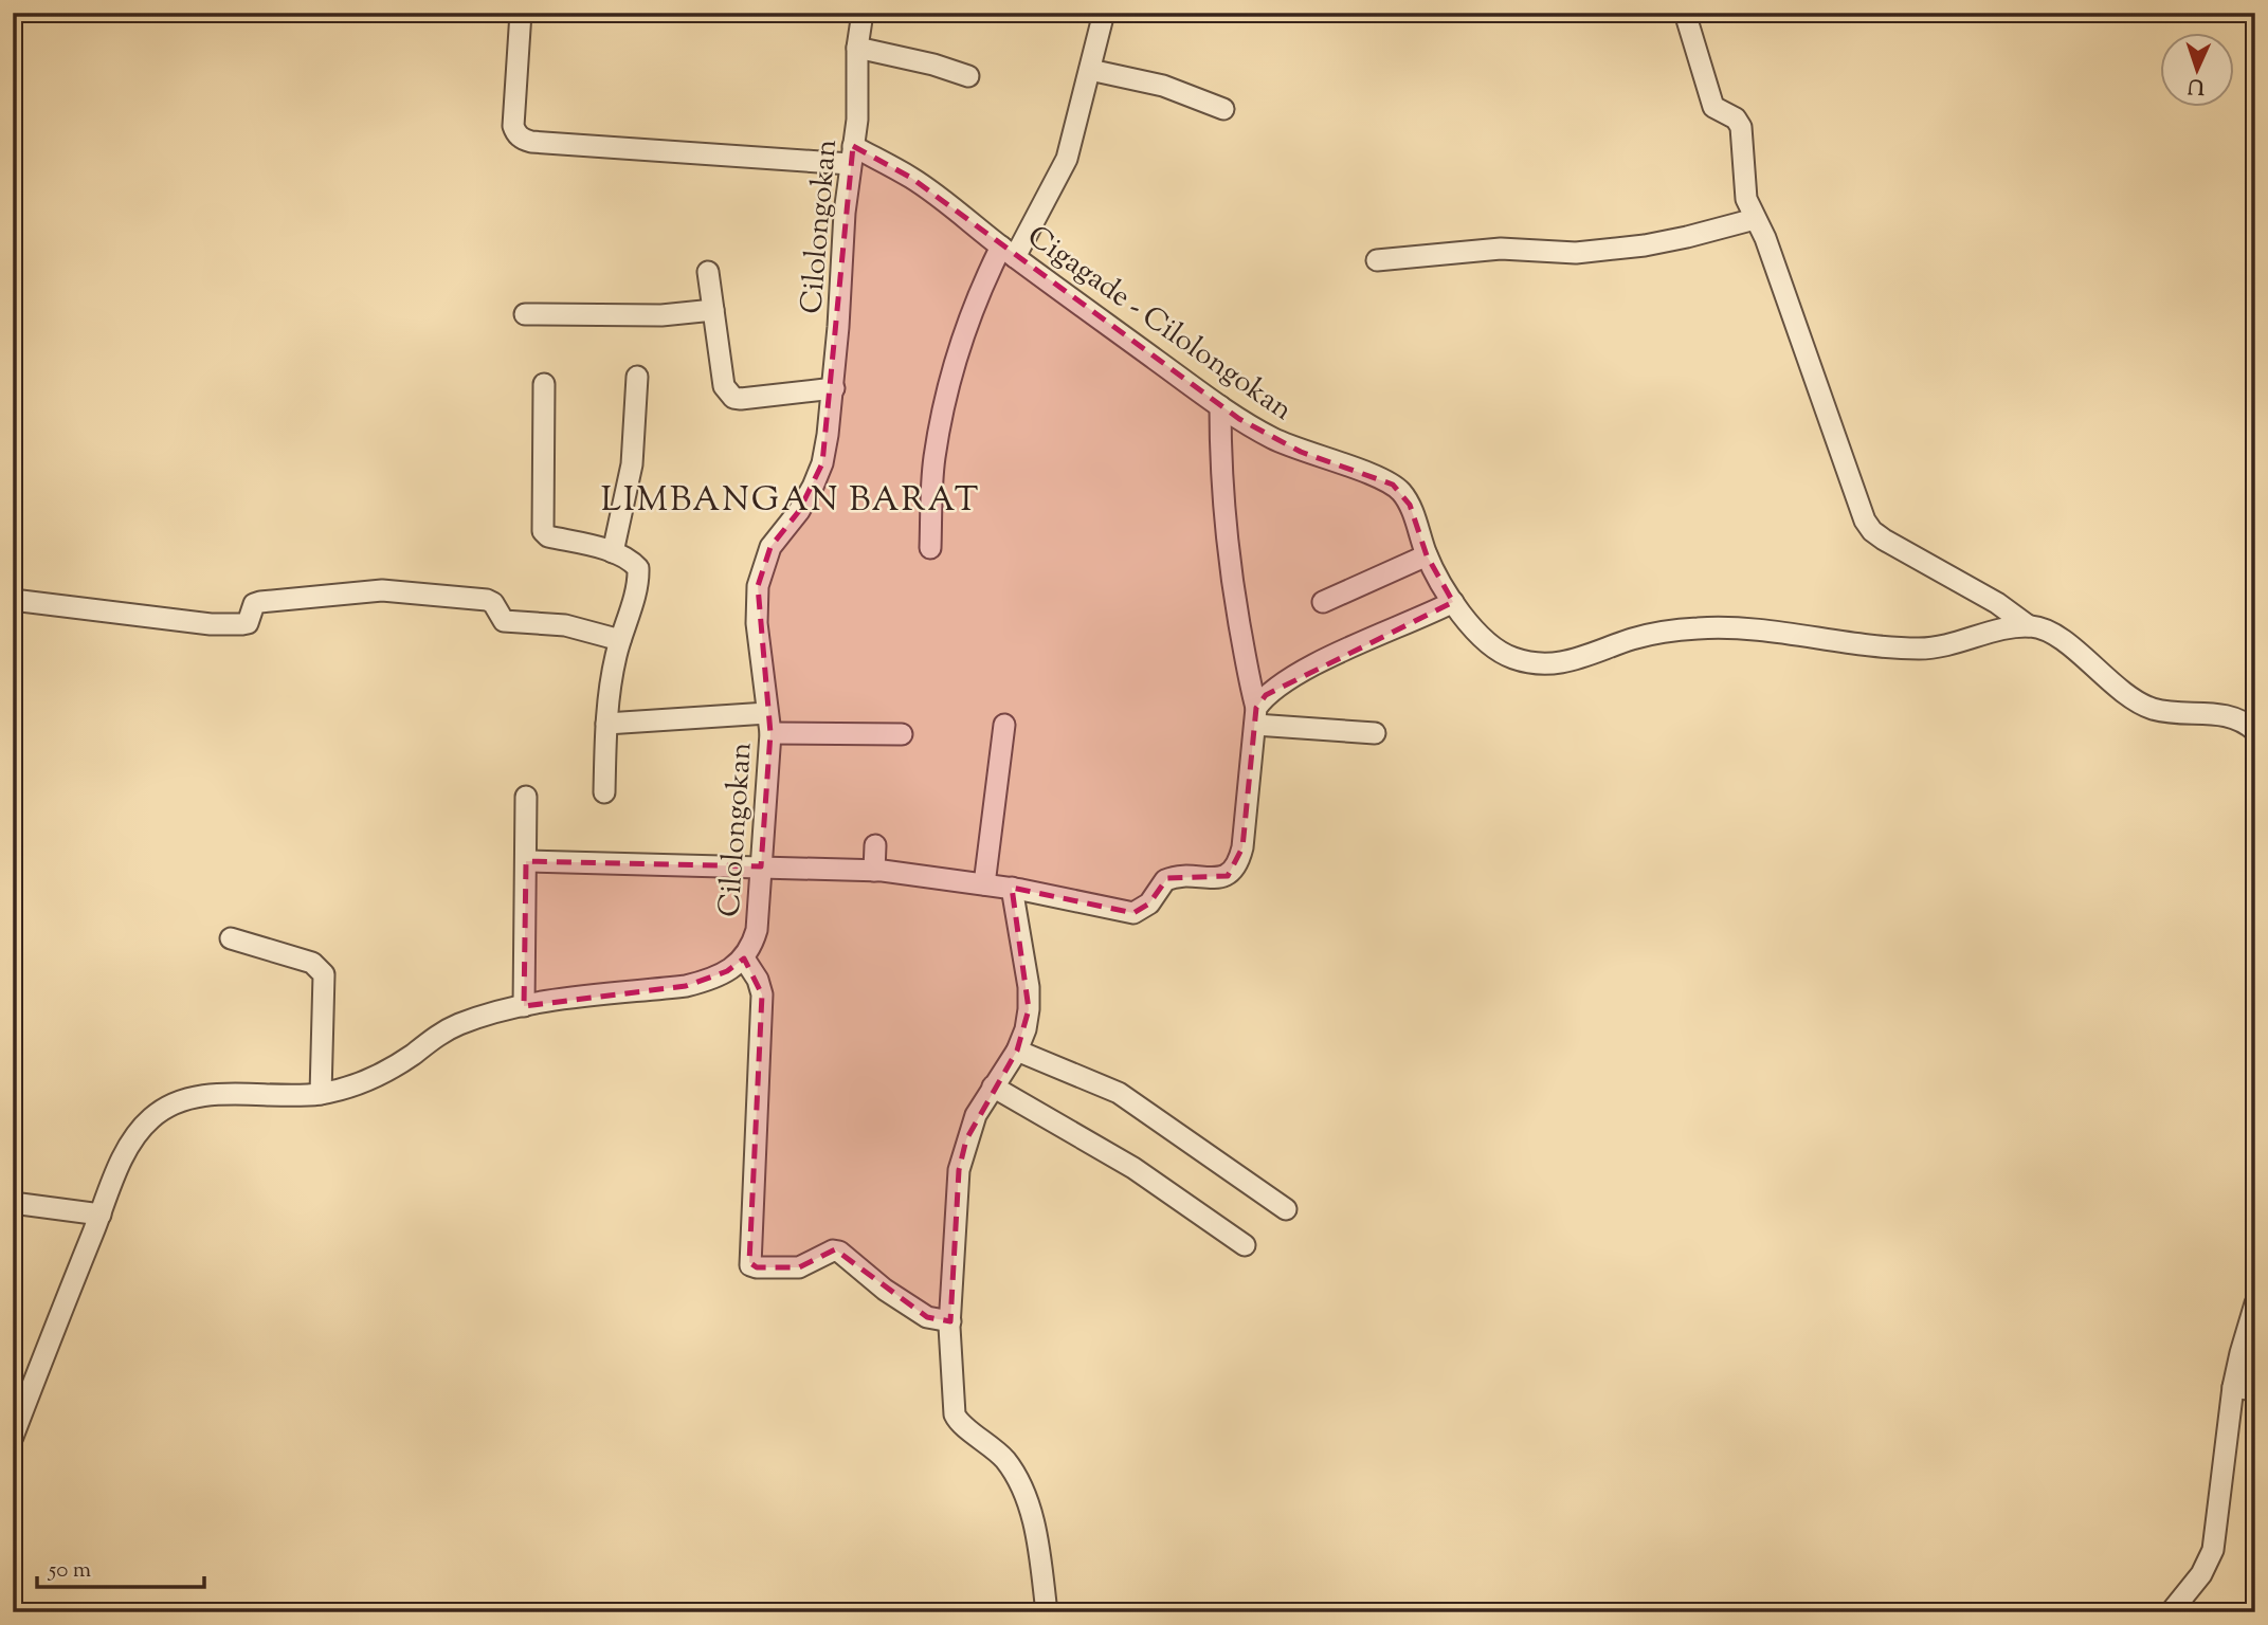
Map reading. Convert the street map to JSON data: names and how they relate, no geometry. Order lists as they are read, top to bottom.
{
  "streets": {
    "street": ["Cilolongokan", "Cigagade - Cilolongokan"]
  },
  "crossings": [
    ["Cilolongokan", "Cigagade - Cilolongokan"]
  ],
  "districts": ["LIMBANGAN BARAT"],
  "scale_bar": "50 m",
  "north": "bottom"
}
